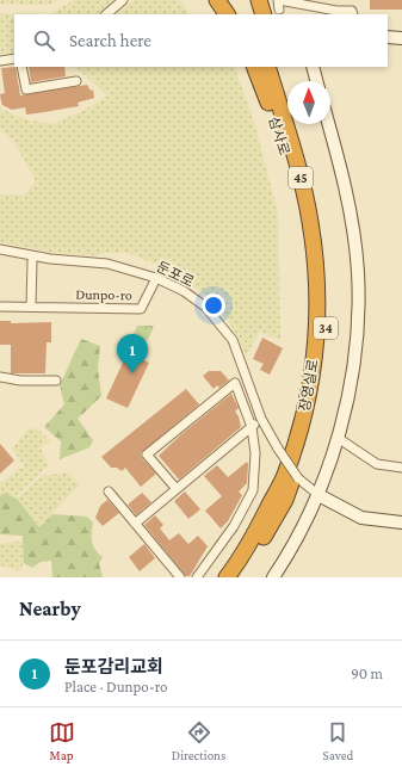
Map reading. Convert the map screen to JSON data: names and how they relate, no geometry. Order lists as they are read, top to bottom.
{
  "streets": {
    "highway": [
      "삼사로",
      "45",
      "34",
      "장영실로"
    ],
    "street": ["둔포로", "Dunpo-ro"]
  },
  "crossings": [
    ["삼사로", "장영실로"],
    ["둔포로", "Dunpo-ro"]
  ],
  "north": "top",
  "page": {
    "search": "Search here",
    "pins": "1",
    "heading": "Nearby",
    "list": [
      {
        "mark": "1",
        "name": "둔포감리교회",
        "note": "Place · Dunpo-ro",
        "value": "90 m"
      }
    ],
    "nav": ["Map", "Directions", "Saved"]
  }
}
